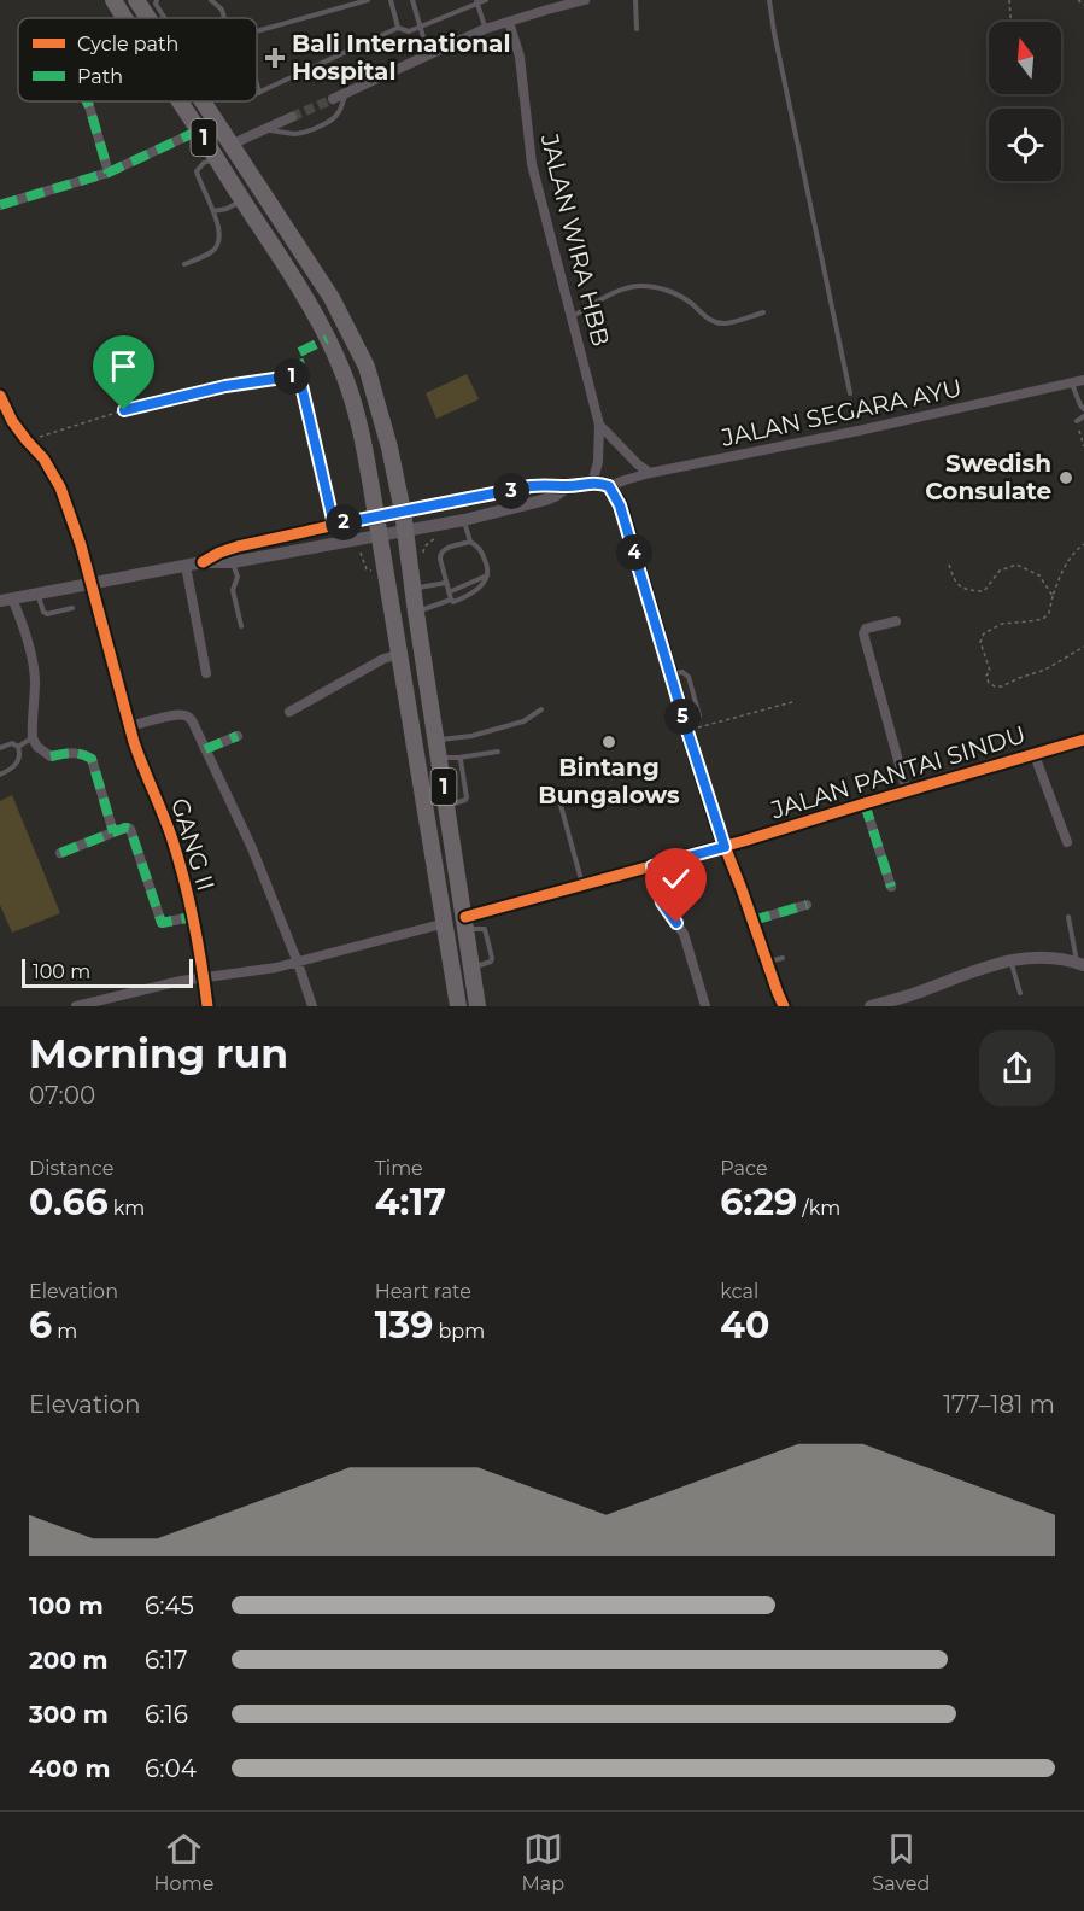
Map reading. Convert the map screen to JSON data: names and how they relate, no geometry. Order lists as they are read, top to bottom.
{
  "streets": {
    "highway": ["1"],
    "street": [
      "JALAN WIRA HBB",
      "JALAN SEGARA AYU",
      "JALAN PANTAI SINDU",
      "GANG II"
    ]
  },
  "crossings": [
    ["1", "JALAN PANTAI SINDU"]
  ],
  "places": {
    "health": ["Bali International Hospital"],
    "other": ["Swedish Consulate", "Bintang Bungalows"]
  },
  "legend": ["Cycle path", "Path"],
  "scale_bar": "100 m",
  "north": "top",
  "page": {
    "pins": [
      "1",
      "3",
      "2",
      "4",
      "5"
    ],
    "scale": "100 m",
    "heading": ["Morning run", "07:00"],
    "stats": [
      ["Distance", "0.66 km"],
      ["Time", "4:17"],
      ["Pace", "6:29 /km"],
      ["Elevation", "6 m"],
      ["Heart rate", "139 bpm"],
      ["kcal", "40"]
    ],
    "chart": ["Elevation", "177–181 m"],
    "list": [
      {
        "name": "100 m",
        "note": "6:45"
      },
      {
        "name": "200 m",
        "note": "6:17"
      },
      {
        "name": "300 m",
        "note": "6:16"
      },
      {
        "name": "400 m",
        "note": "6:04"
      }
    ],
    "tabs": ["Home", "Map", "Saved"]
  }
}
